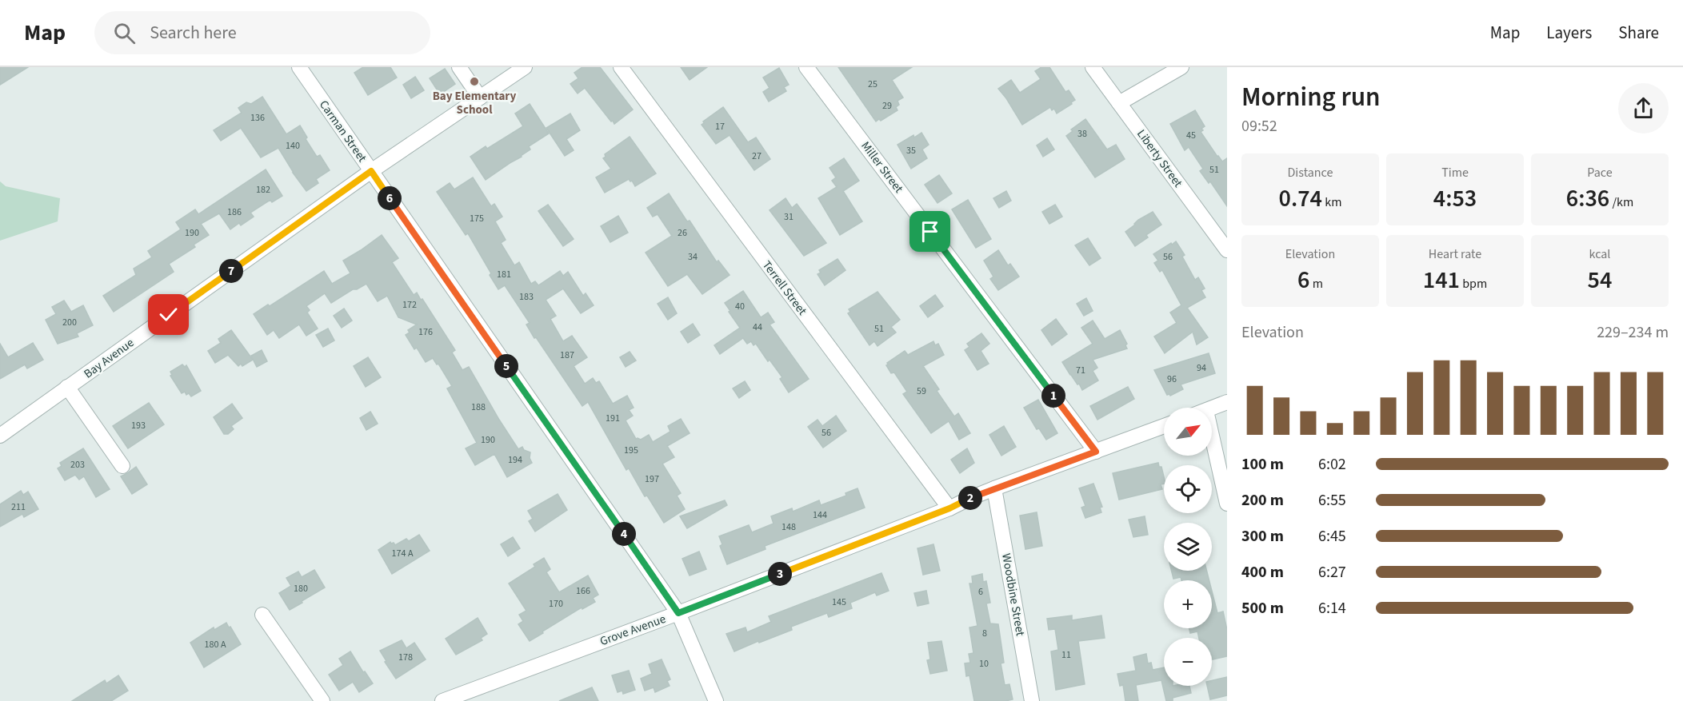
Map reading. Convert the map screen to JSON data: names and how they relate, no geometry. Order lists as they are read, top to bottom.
{
  "streets": {
    "street": [
      "Carman Street",
      "Liberty Street",
      "Miller Street",
      "Terrell Street",
      "Bay Avenue",
      "Woodbine Street",
      "Grove Avenue"
    ]
  },
  "crossings": [
    ["Carman Street", "Bay Avenue"],
    ["Carman Street", "Grove Avenue"],
    ["Miller Street", "Grove Avenue"],
    ["Terrell Street", "Grove Avenue"],
    ["Woodbine Street", "Grove Avenue"]
  ],
  "places": ["Bay Elementary School"],
  "house_numbers": [
    "25",
    "29",
    "136",
    "17",
    "38",
    "45",
    "140",
    "35",
    "27",
    "51",
    "182",
    "186",
    "31",
    "175",
    "190",
    "26",
    "34",
    "56",
    "181",
    "183",
    "172",
    "40",
    "200",
    "44",
    "51",
    "176",
    "187",
    "94",
    "71",
    "96",
    "59",
    "188",
    "191",
    "193",
    "56",
    "190",
    "195",
    "194",
    "203",
    "197",
    "211",
    "144",
    "148",
    "174 A",
    "180",
    "166",
    "6",
    "145",
    "170",
    "8",
    "180 A",
    "11",
    "178",
    "10"
  ],
  "north": "top right",
  "page": {
    "header": "Map",
    "search": "Search here",
    "nav": ["Map", "Layers", "Share"],
    "heading": ["Morning run", "09:52"],
    "stats": [
      ["Distance", "0.74 km"],
      ["Time", "4:53"],
      ["Pace", "6:36 /km"],
      ["Elevation", "6 m"],
      ["Heart rate", "141 bpm"],
      ["kcal", "54"]
    ],
    "pins": [
      "6",
      "7",
      "5",
      "1",
      "2",
      "4",
      "3"
    ],
    "chart": ["Elevation", "229–234 m"],
    "map_buttons": ["+", "−"],
    "list": [
      {
        "name": "100 m",
        "note": "6:02"
      },
      {
        "name": "200 m",
        "note": "6:55"
      },
      {
        "name": "300 m",
        "note": "6:45"
      },
      {
        "name": "400 m",
        "note": "6:27"
      },
      {
        "name": "500 m",
        "note": "6:14"
      }
    ]
  }
}
